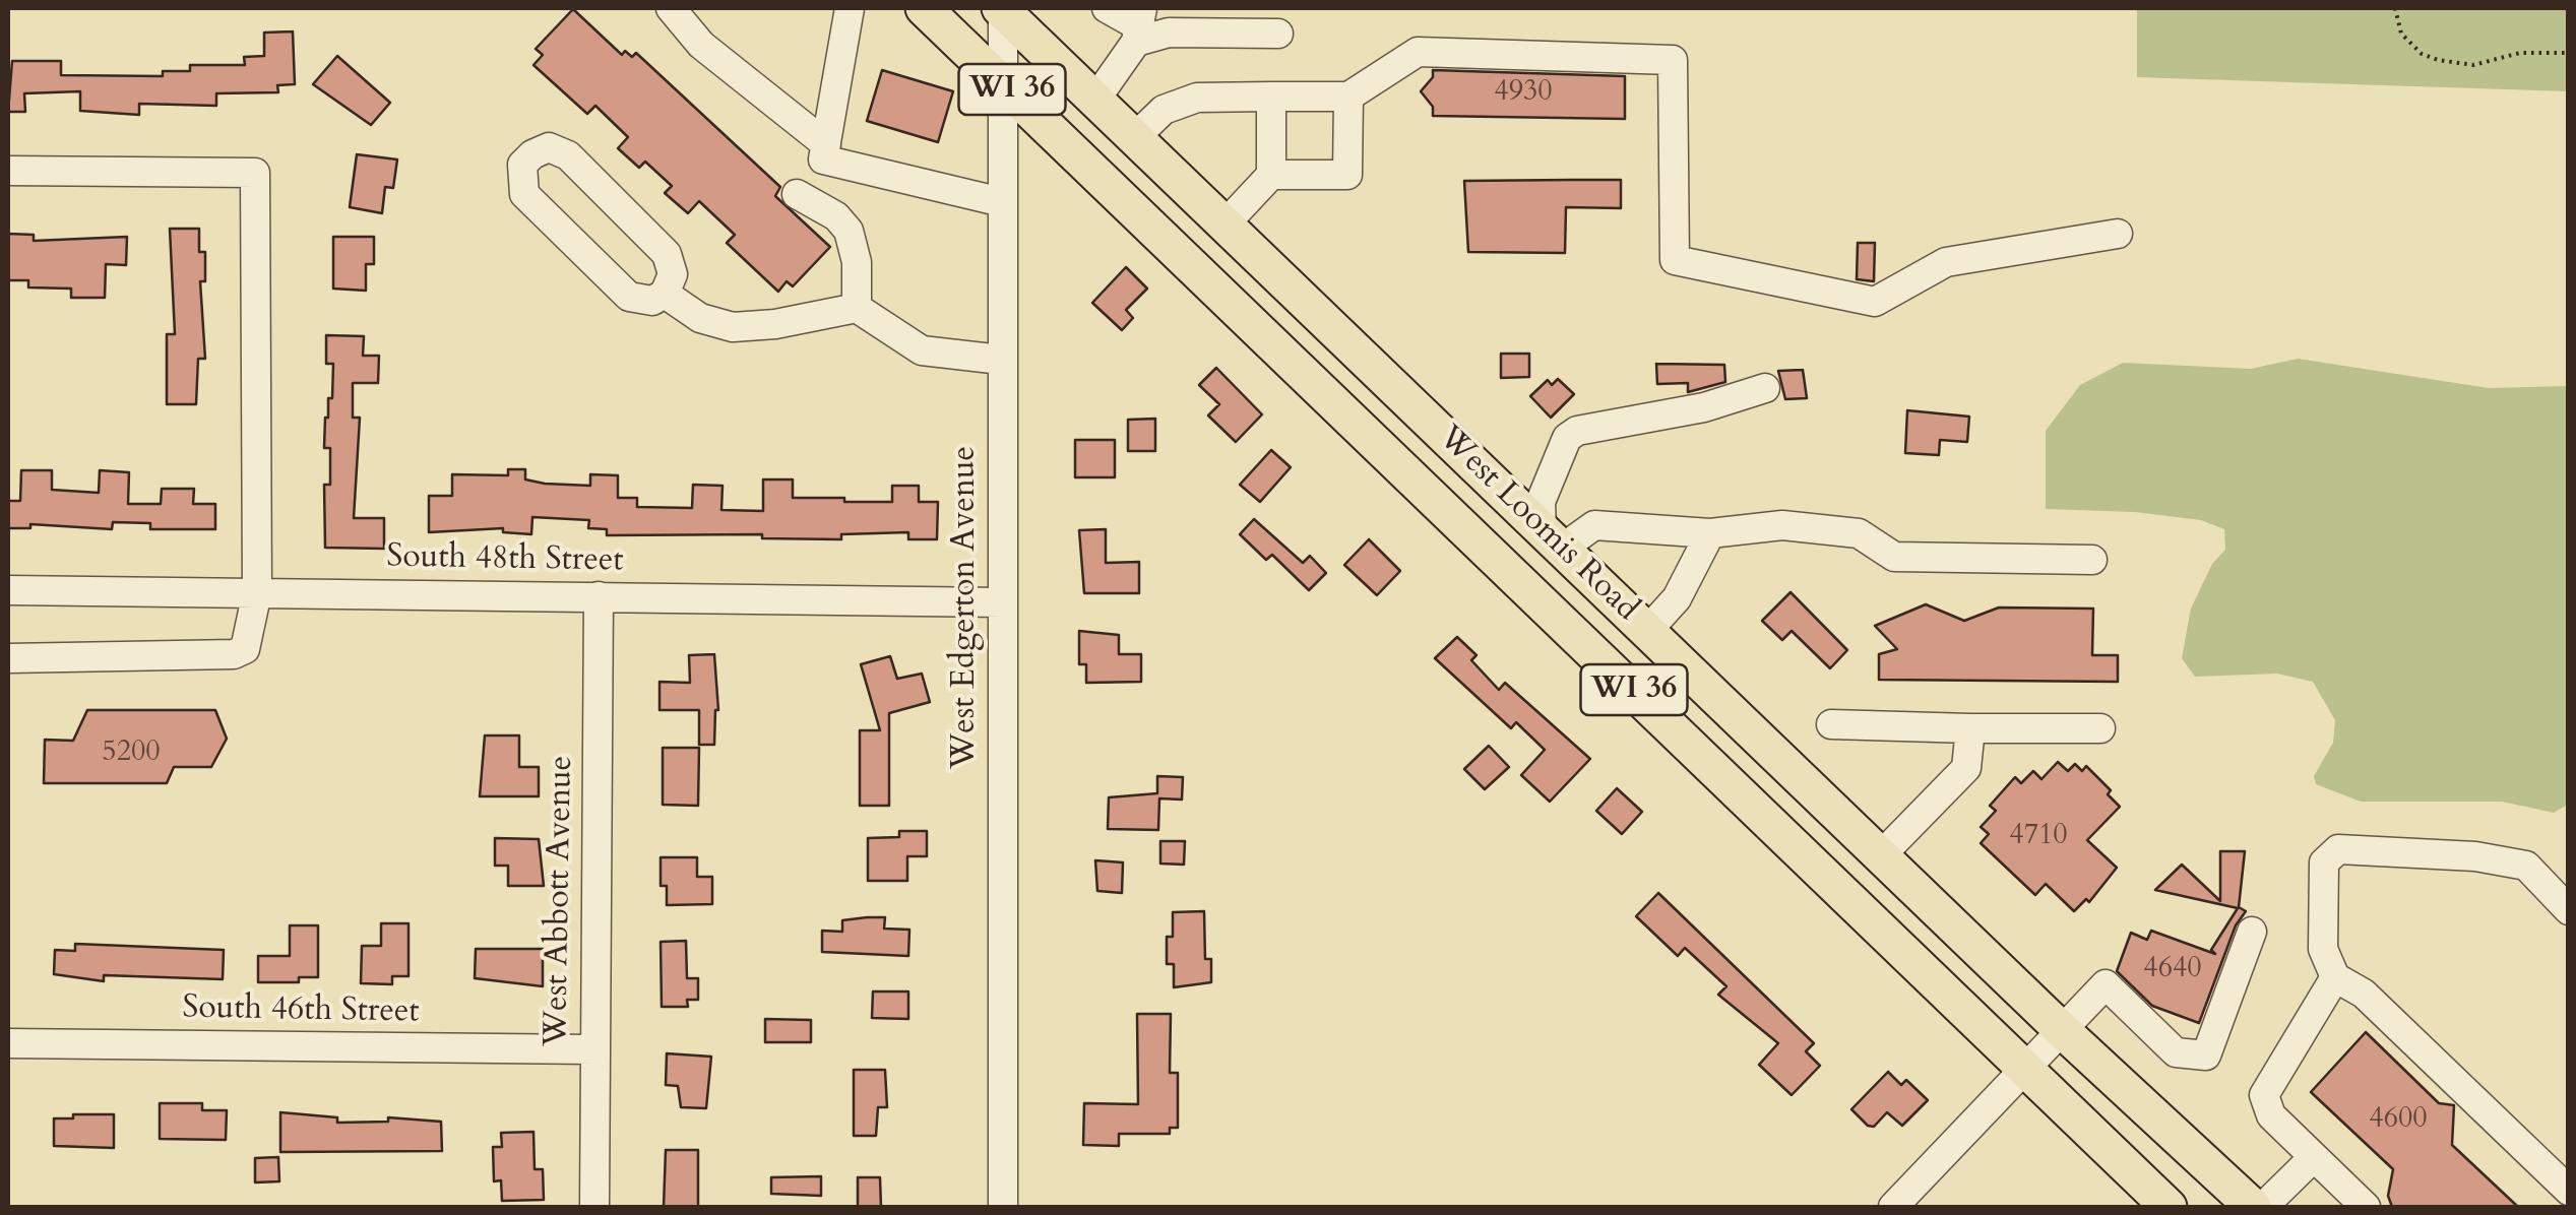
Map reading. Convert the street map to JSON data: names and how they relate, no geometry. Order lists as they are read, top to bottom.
{
  "streets": {
    "main road": ["WI 36", "West Loomis Road"],
    "street": [
      "South 48th Street",
      "West Edgerton Avenue",
      "West Abbott Avenue",
      "South 46th Street"
    ]
  },
  "crossings": [
    ["West Loomis Road", "West Edgerton Avenue"],
    ["South 48th Street", "West Edgerton Avenue"],
    ["South 48th Street", "West Abbott Avenue"],
    ["West Abbott Avenue", "South 46th Street"]
  ],
  "house_numbers": [
    "4930",
    "5200",
    "4710",
    "4640",
    "4600"
  ]
}
